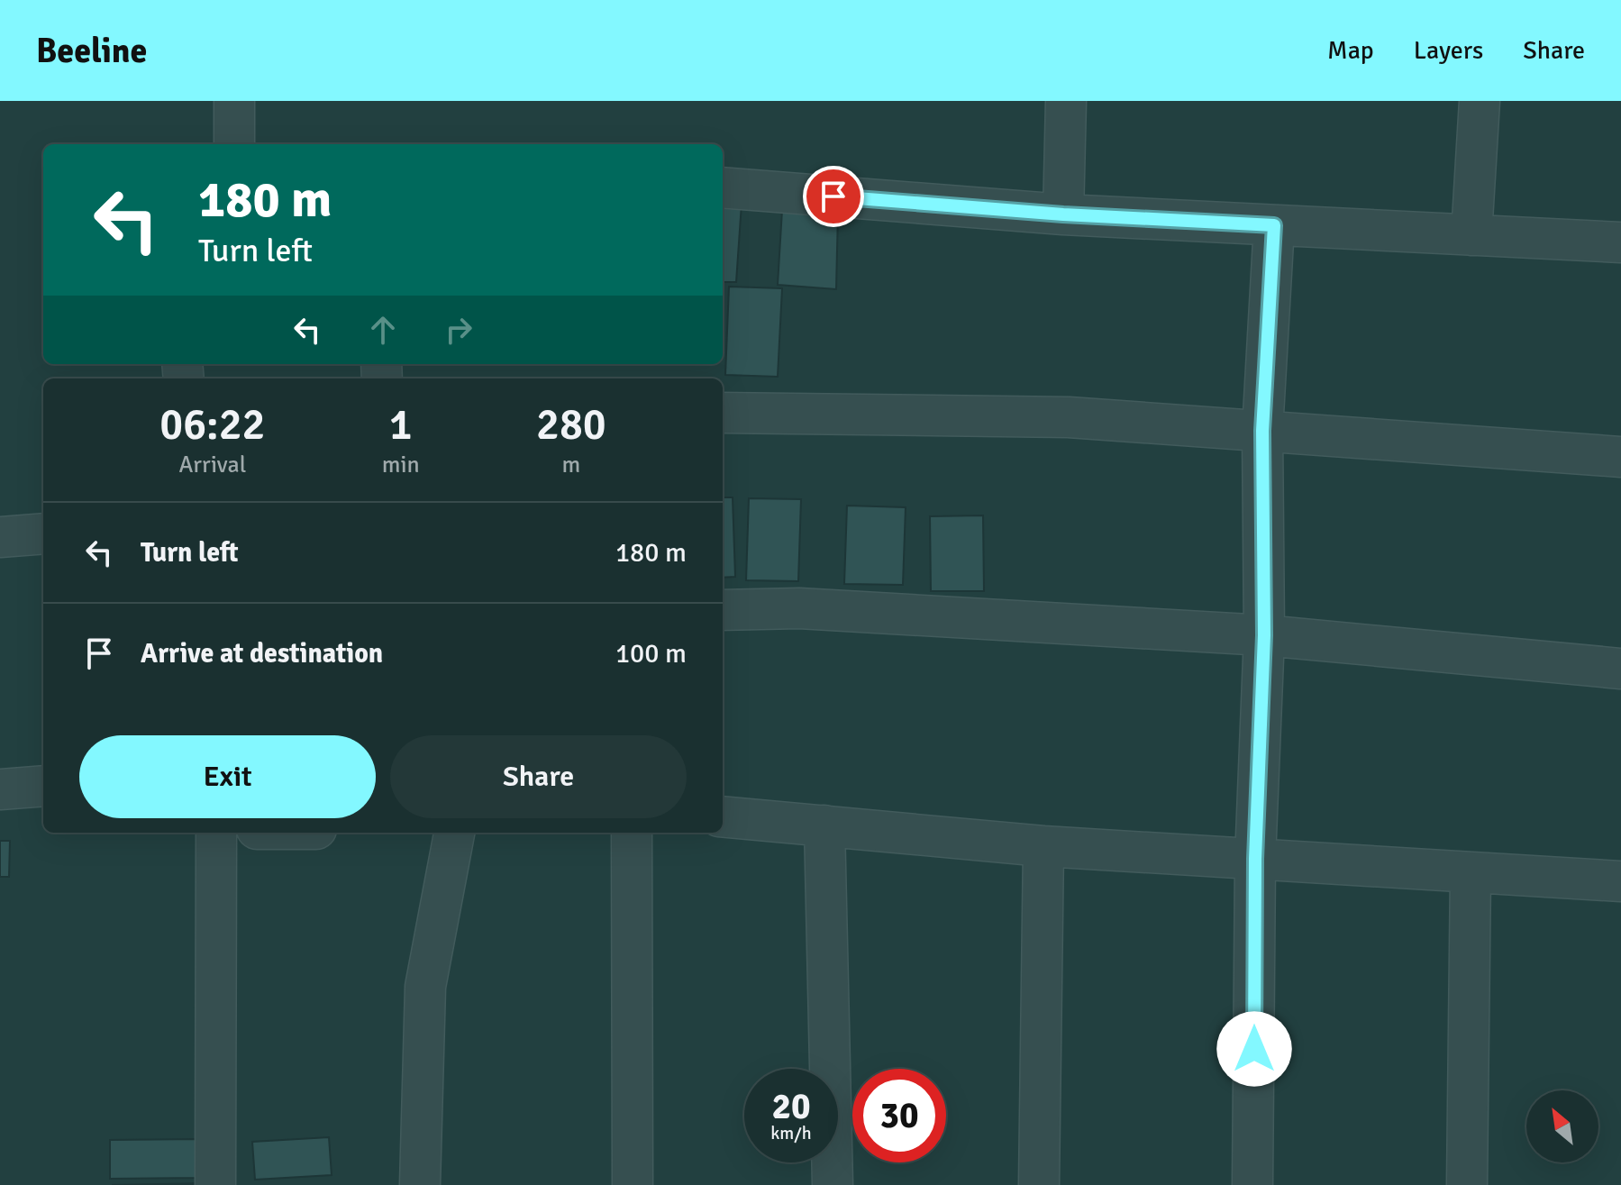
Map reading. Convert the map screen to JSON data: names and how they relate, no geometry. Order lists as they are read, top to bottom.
{
  "north": "top left",
  "page": {
    "header": "Beeline",
    "nav": ["Map", "Layers", "Share"],
    "turn": ["180 m", "Turn left"],
    "eta": [
      "06:22",
      "Arrival",
      "1",
      "min",
      "280",
      "m"
    ],
    "list": [
      {
        "name": "Turn left",
        "value": "180 m"
      },
      {
        "name": "Arrive at destination",
        "value": "100 m"
      }
    ],
    "buttons": ["Exit", "Share"],
    "speed": "20 km/h",
    "limit": "30"
  }
}
